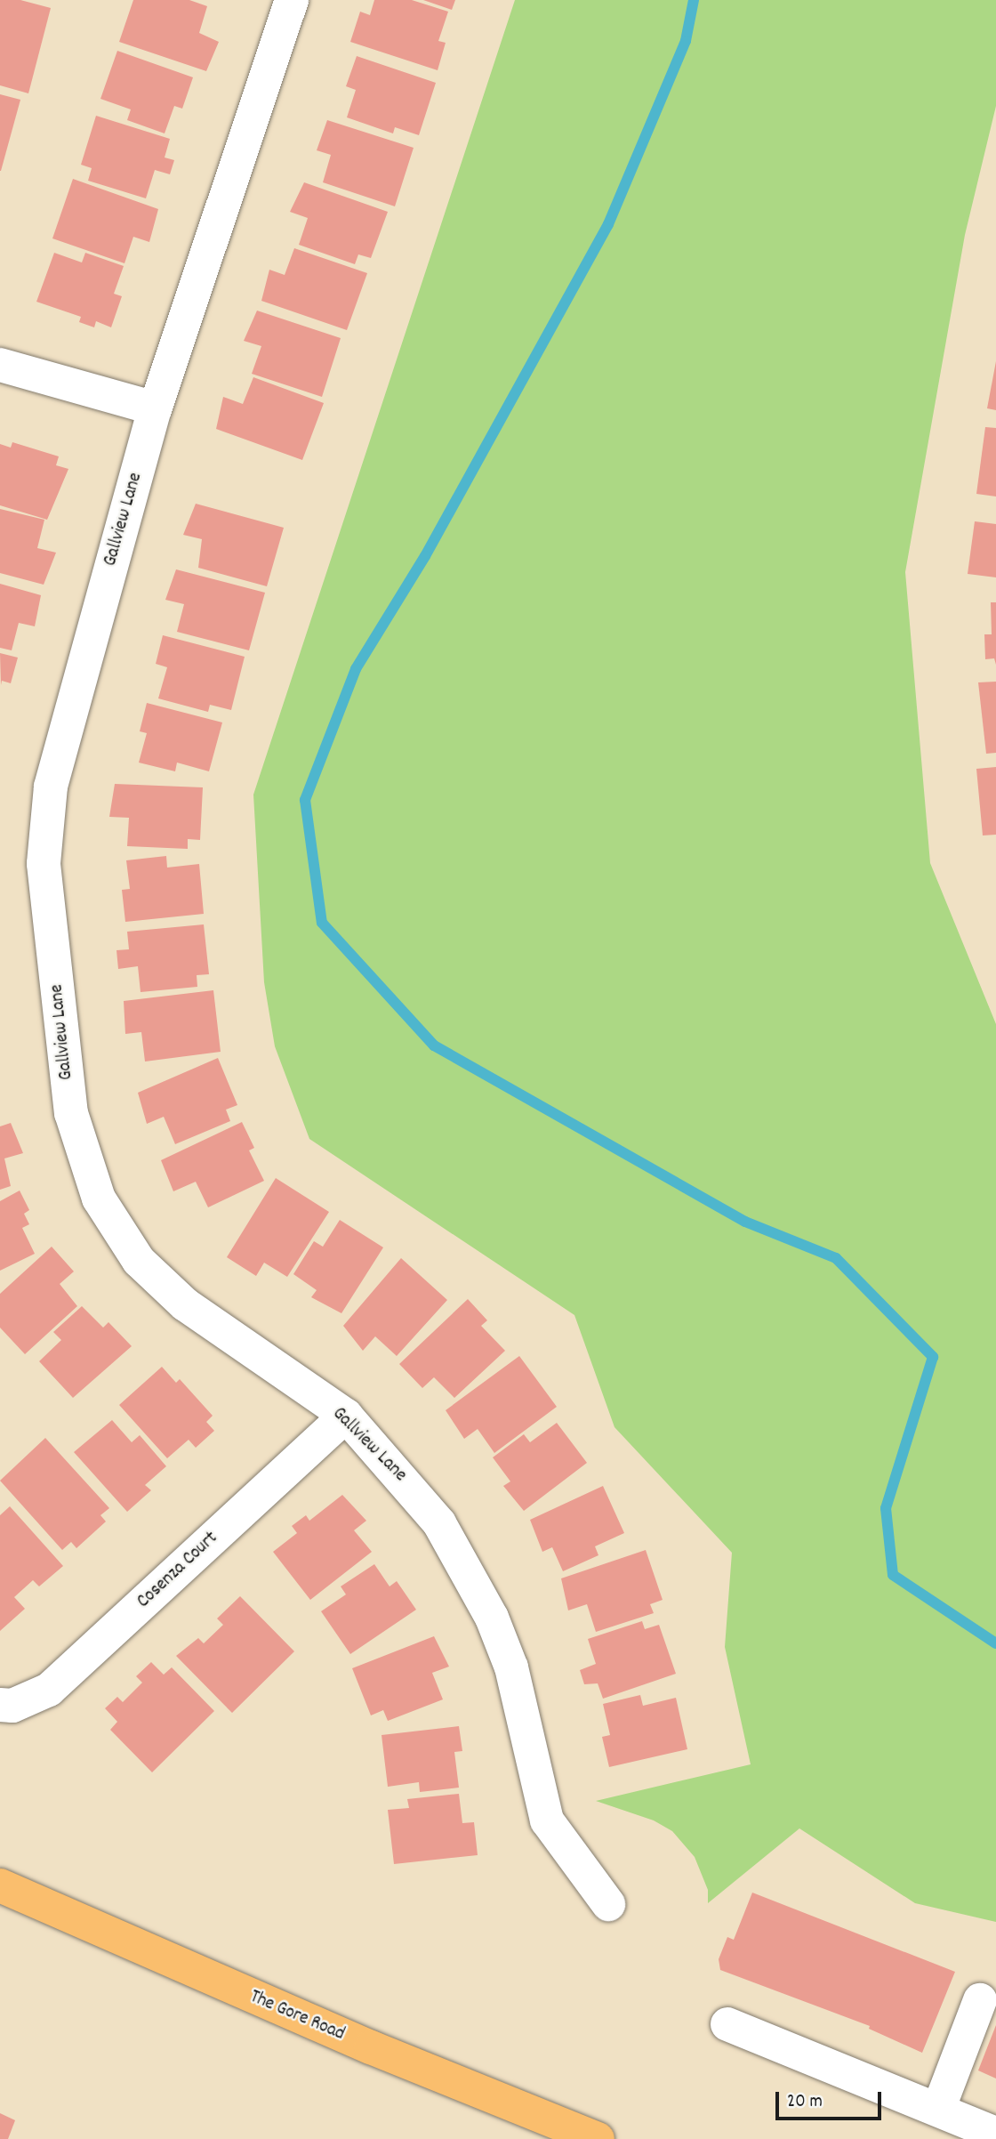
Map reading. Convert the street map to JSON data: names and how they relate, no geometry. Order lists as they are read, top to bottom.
{
  "streets": {
    "main road": ["The Gore Road"],
    "street": ["Gallview Lane", "Cosenza Court"]
  },
  "crossings": [
    ["Gallview Lane", "Cosenza Court"]
  ],
  "scale_bar": "20 m"
}
